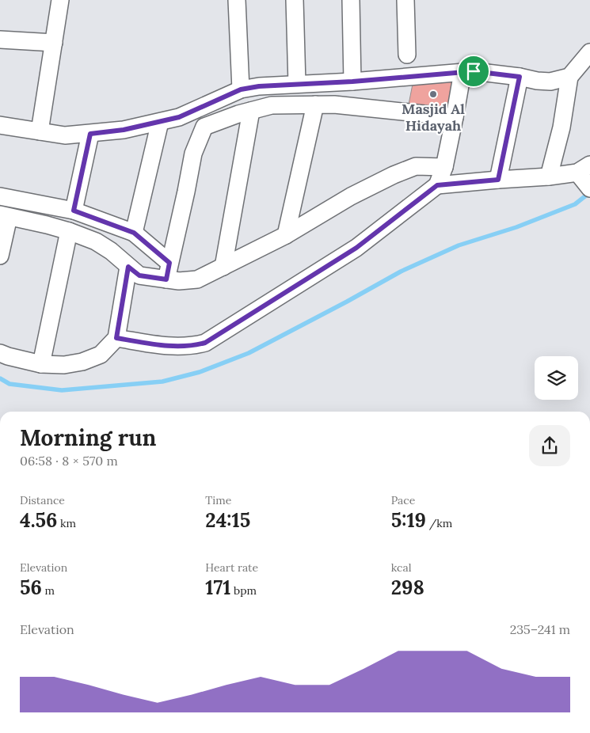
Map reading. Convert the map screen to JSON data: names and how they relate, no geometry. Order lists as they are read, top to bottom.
{
  "places": ["Masjid Al Hidayah"],
  "page": {
    "heading": ["Morning run", "06:58 · 8 × 570 m"],
    "stats": [
      ["Distance", "4.56 km"],
      ["Time", "24:15"],
      ["Pace", "5:19 /km"],
      ["Elevation", "56 m"],
      ["Heart rate", "171 bpm"],
      ["kcal", "298"]
    ],
    "chart": ["Elevation", "235–241 m"]
  }
}
